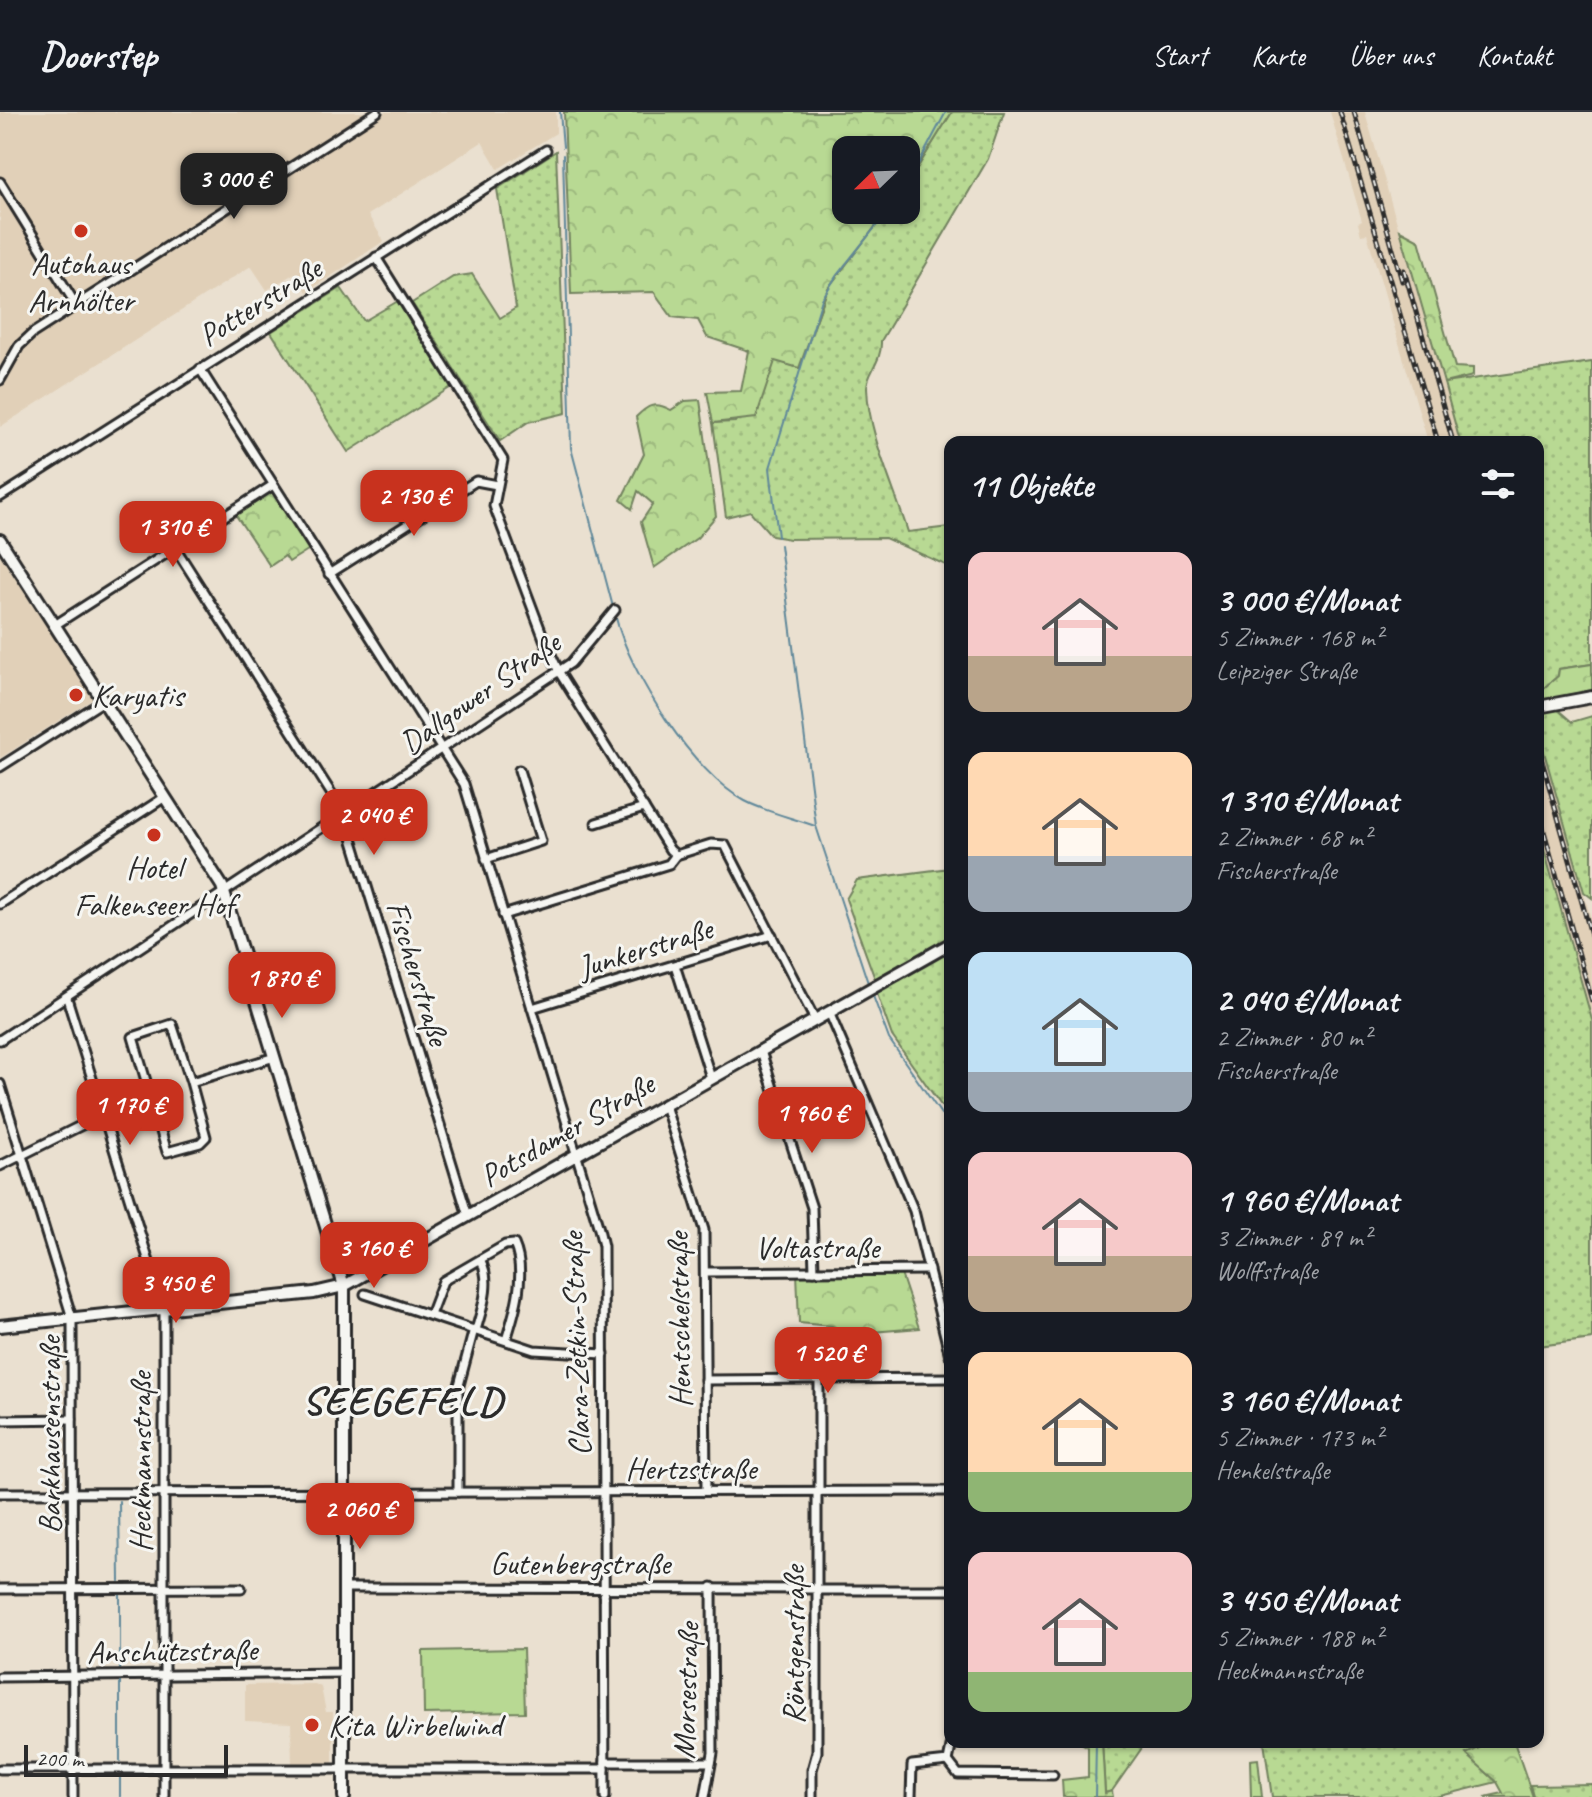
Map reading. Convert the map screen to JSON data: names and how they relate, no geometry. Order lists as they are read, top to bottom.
{
  "streets": {
    "street": [
      "Potterstraße",
      "Dallgower Straße",
      "Junkerstraße",
      "Fischerstraße",
      "Potsdamer Straße",
      "Voltastraße",
      "Hentschelstraße",
      "Clara-Zetkin-Straße",
      "Barkhausenstraße",
      "Heckmannstraße",
      "Hertzstraße",
      "Gutenbergstraße",
      "Röntgenstraße",
      "Anschützstraße",
      "Morsestraße"
    ]
  },
  "crossings": [
    ["Potterstraße", "Clara-Zetkin-Straße"],
    ["Dallgower Straße", "Fischerstraße"],
    ["Dallgower Straße", "Clara-Zetkin-Straße"],
    ["Dallgower Straße", "Heckmannstraße"],
    ["Junkerstraße", "Clara-Zetkin-Straße"],
    ["Fischerstraße", "Potsdamer Straße"],
    ["Potsdamer Straße", "Hentschelstraße"],
    ["Potsdamer Straße", "Clara-Zetkin-Straße"],
    ["Potsdamer Straße", "Barkhausenstraße"],
    ["Potsdamer Straße", "Heckmannstraße"],
    ["Voltastraße", "Hentschelstraße"],
    ["Hentschelstraße", "Hertzstraße"],
    ["Clara-Zetkin-Straße", "Hertzstraße"],
    ["Clara-Zetkin-Straße", "Gutenbergstraße"],
    ["Barkhausenstraße", "Hertzstraße"],
    ["Barkhausenstraße", "Anschützstraße"],
    ["Heckmannstraße", "Hertzstraße"],
    ["Heckmannstraße", "Anschützstraße"],
    ["Hertzstraße", "Röntgenstraße"],
    ["Gutenbergstraße", "Röntgenstraße"],
    ["Gutenbergstraße", "Morsestraße"]
  ],
  "districts": ["SEEGEFELD"],
  "places": [
    "Autohaus Arnhölter",
    "Karyatis",
    "Hotel Falkenseer Hof",
    "Kita Wirbelwind"
  ],
  "scale_bar": "200 m",
  "north": "bottom left",
  "page": {
    "header": "Doorstep",
    "nav": [
      "Start",
      "Karte",
      "Über uns",
      "Kontakt"
    ],
    "price": [
      "3 000 €",
      "2 130 €",
      "1 310 €",
      "2 040 €",
      "1 870 €",
      "1 170 €",
      "1 960 €",
      "3 160 €",
      "3 450 €",
      "1 520 €",
      "2 060 €"
    ],
    "heading": "11 Objekte",
    "list": [
      {
        "name": "3 000 €/Monat",
        "note": "5 Zimmer · 168 m² · Leipziger Straße"
      },
      {
        "name": "1 310 €/Monat",
        "note": "2 Zimmer · 68 m² · Fischerstraße"
      },
      {
        "name": "2 040 €/Monat",
        "note": "2 Zimmer · 80 m² · Fischerstraße"
      },
      {
        "name": "1 960 €/Monat",
        "note": "3 Zimmer · 89 m² · Wolffstraße"
      },
      {
        "name": "3 160 €/Monat",
        "note": "5 Zimmer · 173 m² · Henkelstraße"
      },
      {
        "name": "3 450 €/Monat",
        "note": "5 Zimmer · 188 m² · Heckmannstraße"
      }
    ],
    "scale": "200 m"
  }
}
